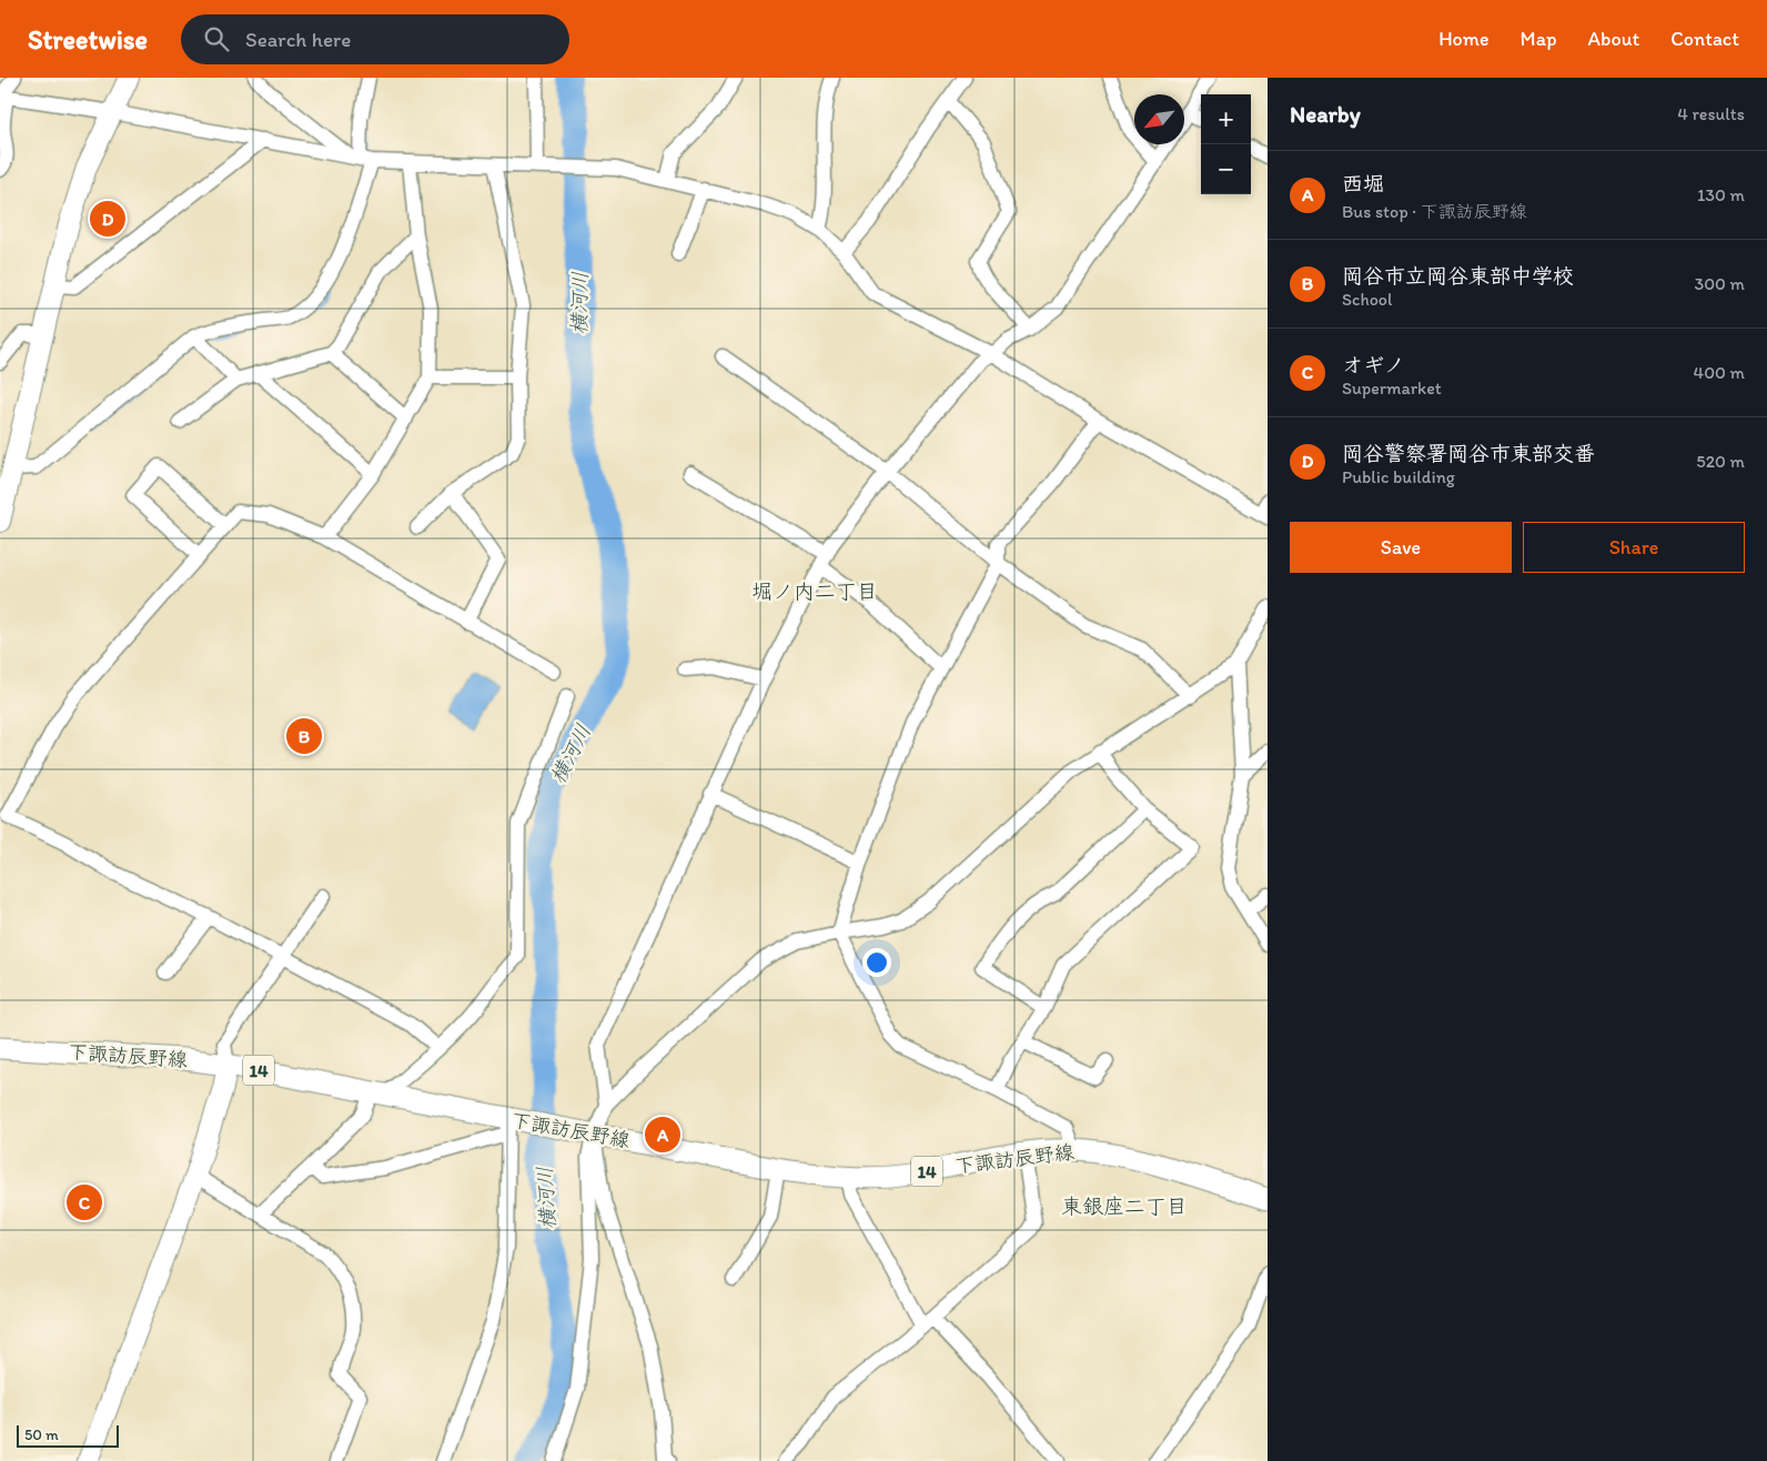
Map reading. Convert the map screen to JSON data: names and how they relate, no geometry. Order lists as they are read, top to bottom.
{
  "streets": {
    "main road": ["下諏訪辰野線", "14"]
  },
  "districts": ["堀ノ内二丁目", "東銀座二丁目"],
  "water": ["横河川"],
  "scale_bar": "50 m",
  "north": "bottom left",
  "page": {
    "header": "Streetwise",
    "search": "Search here",
    "nav": [
      "Home",
      "Map",
      "About",
      "Contact"
    ],
    "heading": ["Nearby", "4 results"],
    "map_buttons": ["+", "−"],
    "list": [
      {
        "mark": "A",
        "name": "西堀",
        "note": "Bus stop · 下諏訪辰野線",
        "value": "130 m"
      },
      {
        "mark": "B",
        "name": "岡谷市立岡谷東部中学校",
        "note": "School",
        "value": "300 m"
      },
      {
        "mark": "C",
        "name": "オギノ",
        "note": "Supermarket",
        "value": "400 m"
      },
      {
        "mark": "D",
        "name": "岡谷警察署岡谷市東部交番",
        "note": "Public building",
        "value": "520 m"
      }
    ],
    "pins": [
      "D",
      "B",
      "A",
      "C"
    ],
    "buttons": ["Save", "Share"],
    "scale": "50 m"
  }
}
